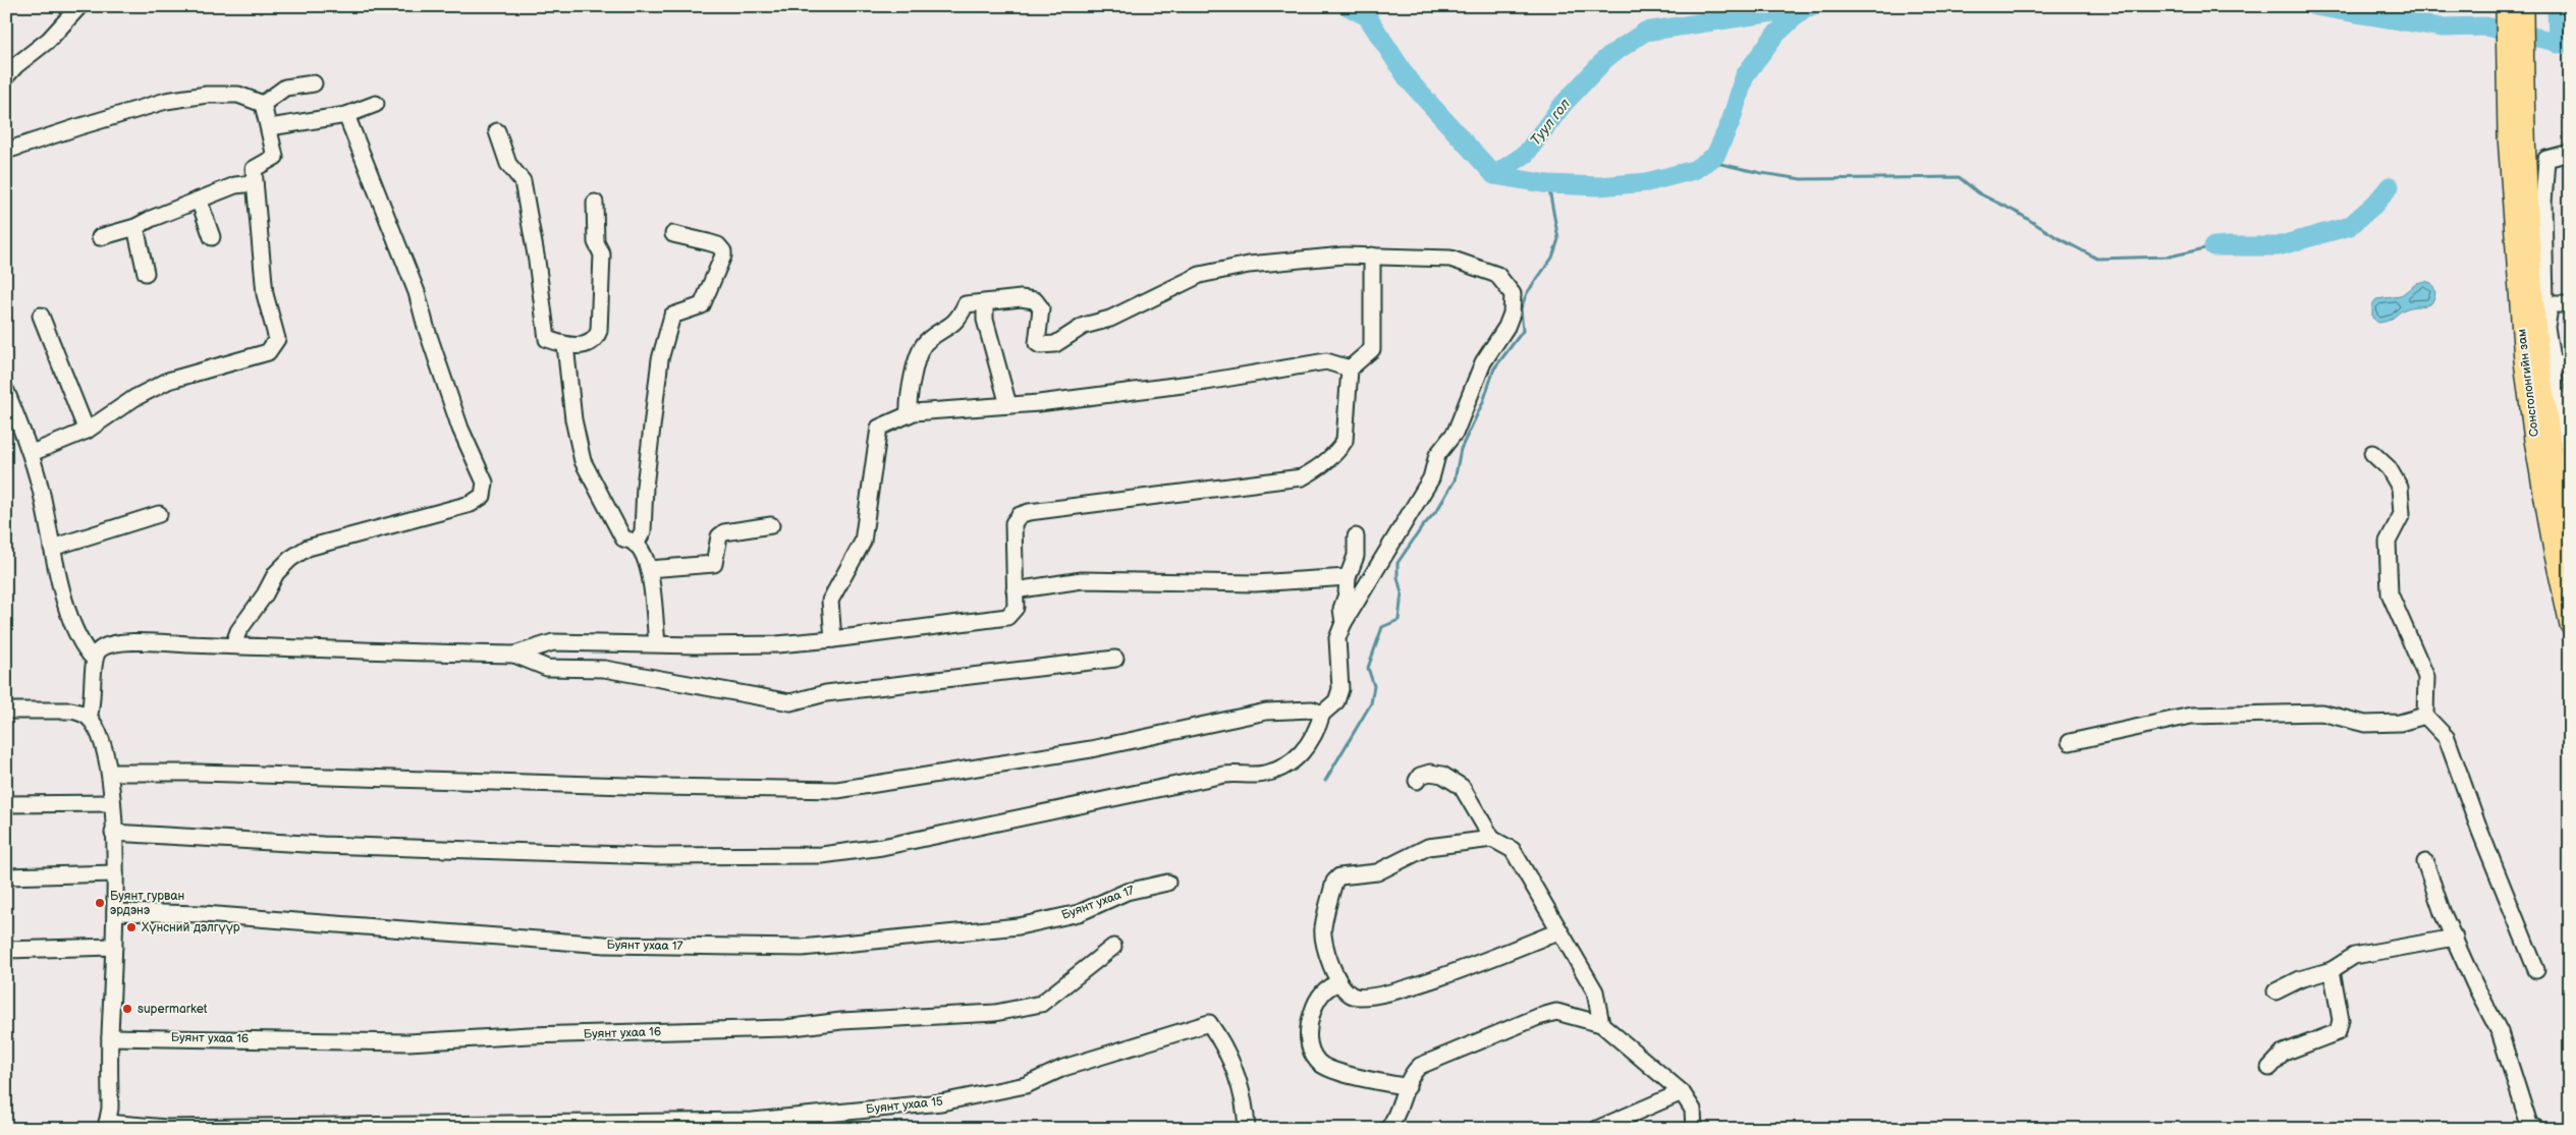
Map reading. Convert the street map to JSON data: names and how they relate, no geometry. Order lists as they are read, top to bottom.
{
  "streets": {
    "main road": ["Сонсголонгийн зам"],
    "street": ["Буянт ухаа 17", "Буянт ухаа 16", "Буянт ухаа 15"]
  },
  "water": ["Туул гол"],
  "places": ["Буянт гурван эрдэнэ", "Хүнсний дэлгүүр", "supermarket"]
}
